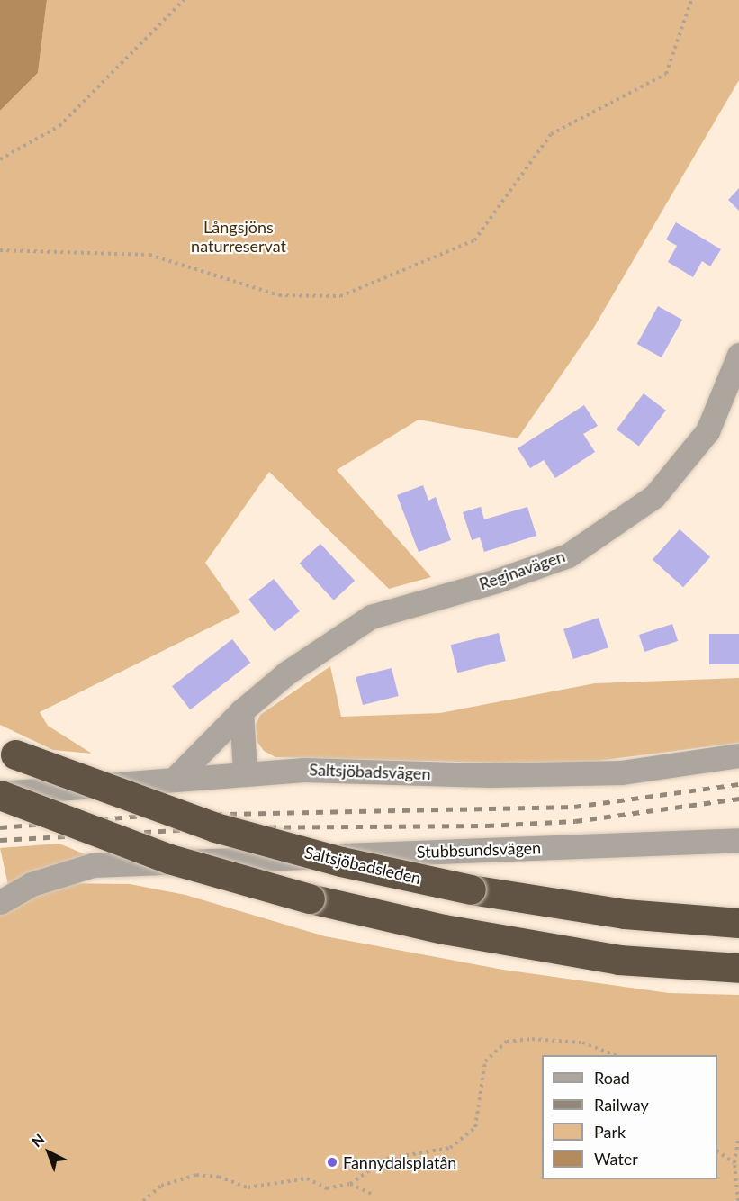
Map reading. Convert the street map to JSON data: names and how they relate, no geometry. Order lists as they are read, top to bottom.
{
  "streets": {
    "highway": ["Saltsjöbadsleden"],
    "street": ["Reginavägen", "Saltsjöbadsvägen", "Stubbsundsvägen"]
  },
  "crossings": [
    ["Reginavägen", "Saltsjöbadsvägen"]
  ],
  "parks": ["Långsjöns naturreservat"],
  "places": ["Fannydalsplatån"],
  "legend": [
    "Road",
    "Railway",
    "Park",
    "Water"
  ],
  "north": "top left"
}
